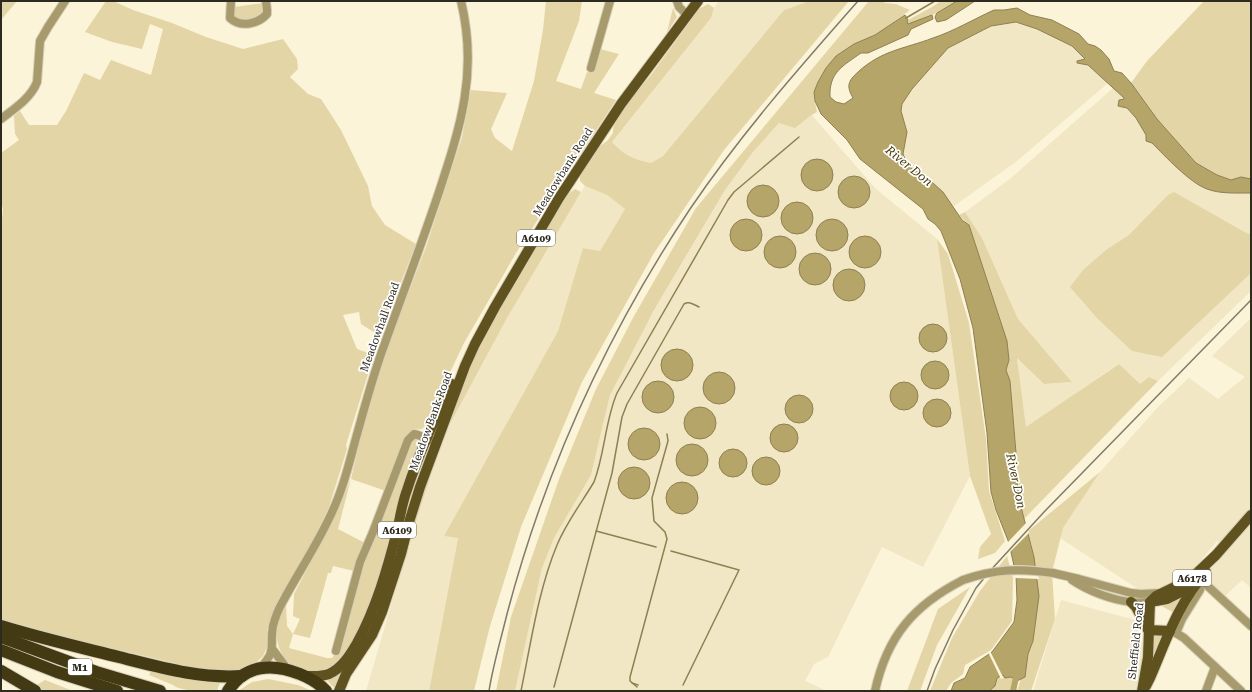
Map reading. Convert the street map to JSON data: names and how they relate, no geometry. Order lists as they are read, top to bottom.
{
  "streets": {
    "highway": ["M1"],
    "main road": [
      "Meadowbank Road",
      "A6109",
      "Meadow Bank Road",
      "A6178",
      "Sheffield Road"
    ],
    "street": ["Meadowhall Road"]
  },
  "crossings": [
    ["Meadowbank Road", "Meadow Bank Road"]
  ],
  "water": ["River Don"]
}
